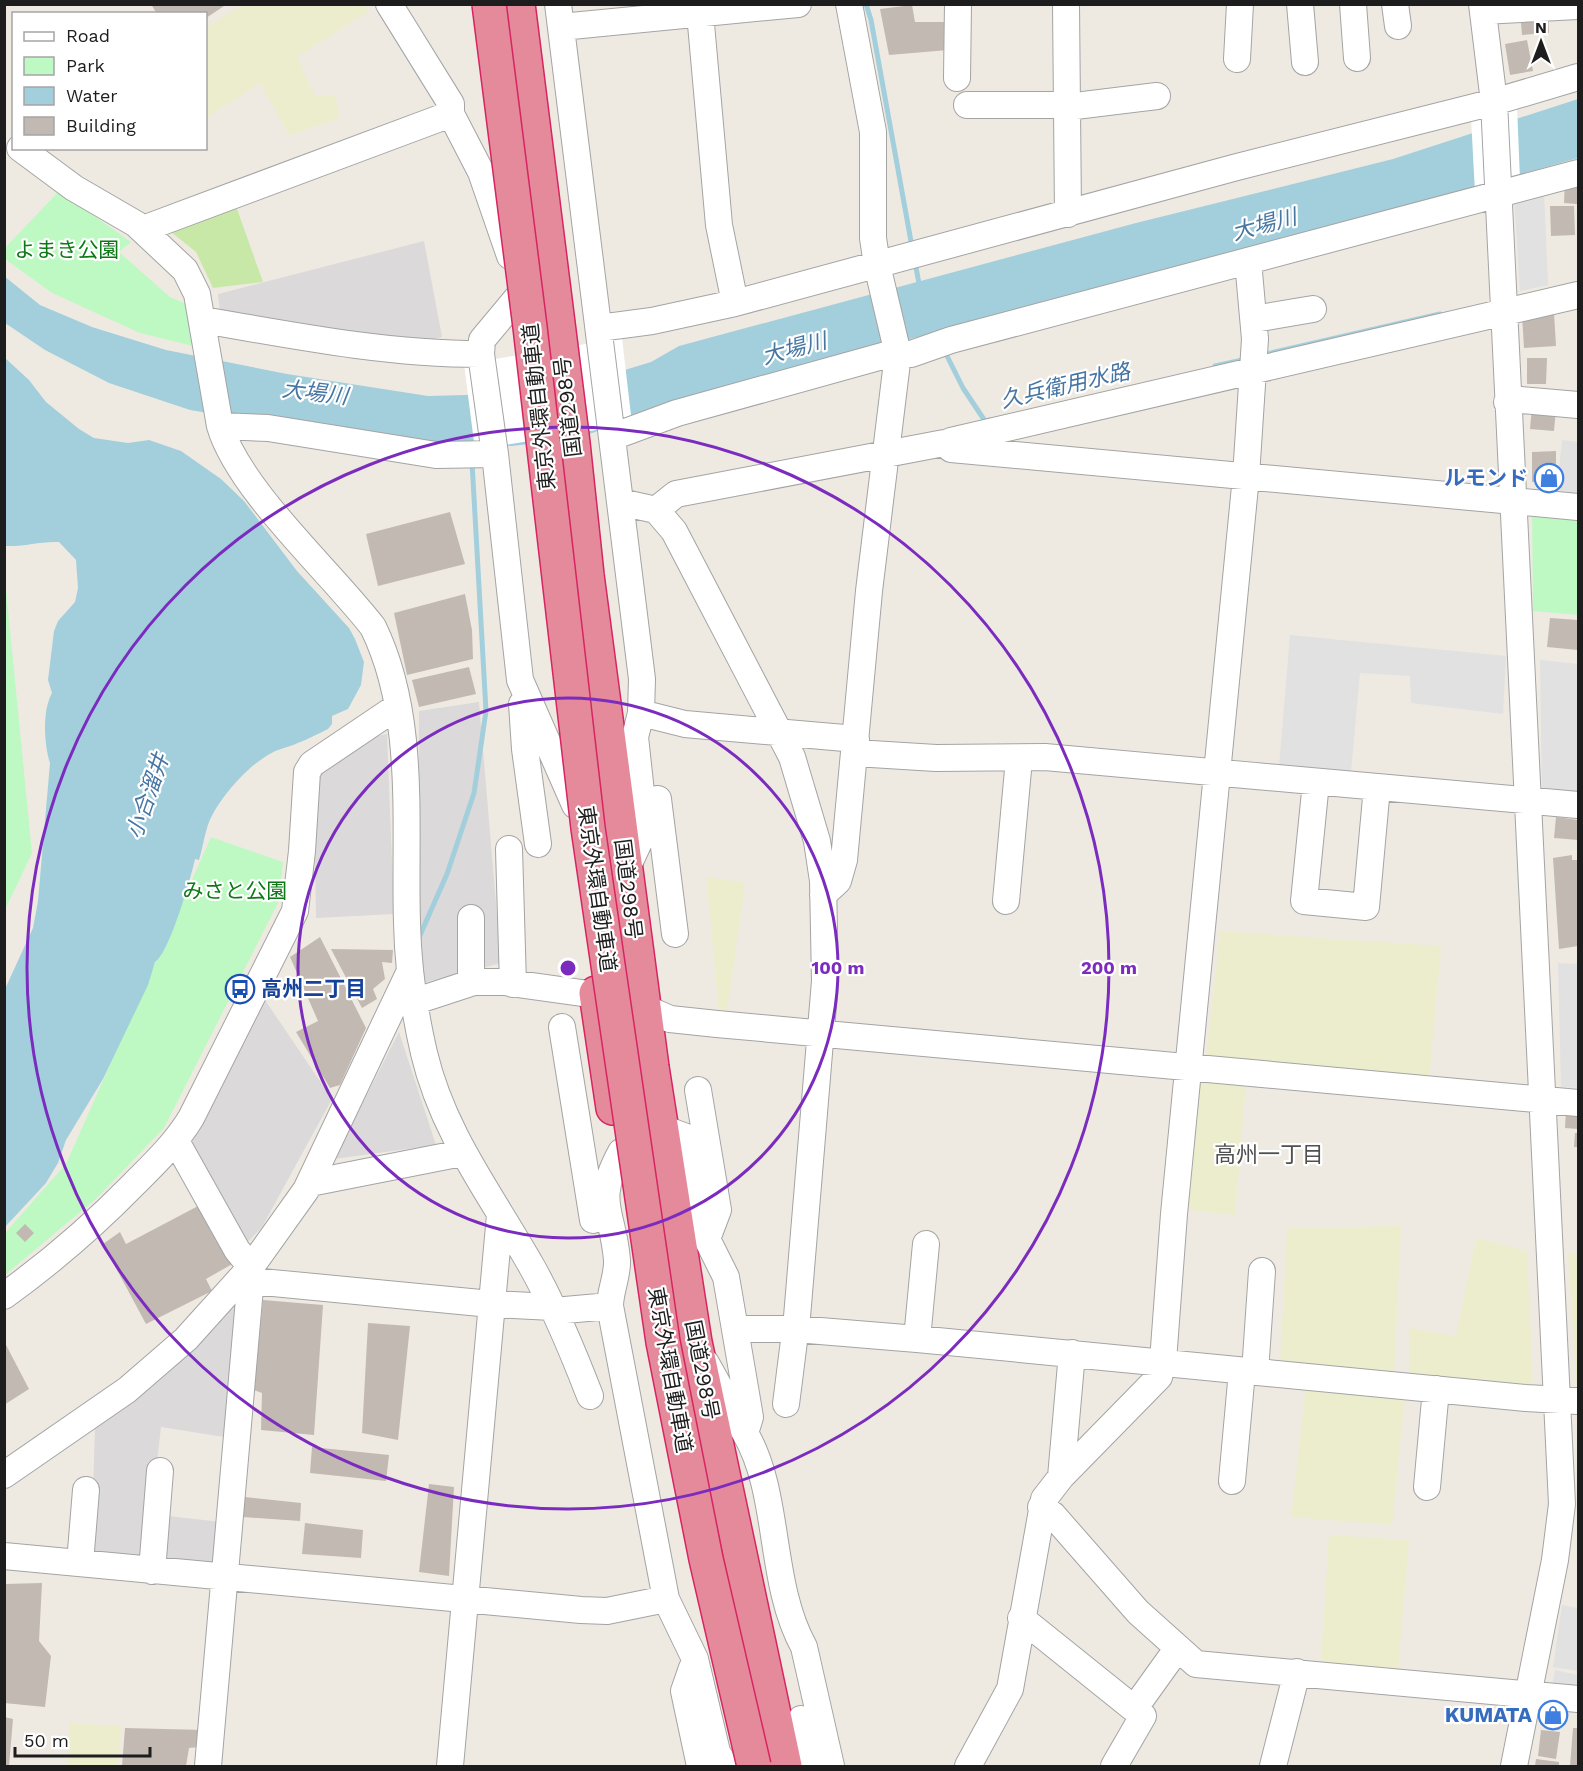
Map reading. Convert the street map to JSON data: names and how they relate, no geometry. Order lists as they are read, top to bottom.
{
  "streets": {
    "highway": ["東京外環自動車道", "国道298号"]
  },
  "districts": ["高州一丁目"],
  "water": ["大場川", "久兵衛用水路", "小合溜井"],
  "parks": ["よまき公園", "みさと公園"],
  "places": {
    "shop": ["ルモンド", "KUMATA"],
    "bus stop": ["高州二丁目"]
  },
  "legend": [
    "Road",
    "Park",
    "Water",
    "Building"
  ],
  "scale_bar": "50 m",
  "north": "top",
  "rings": ["100 m", "200 m"]
}
